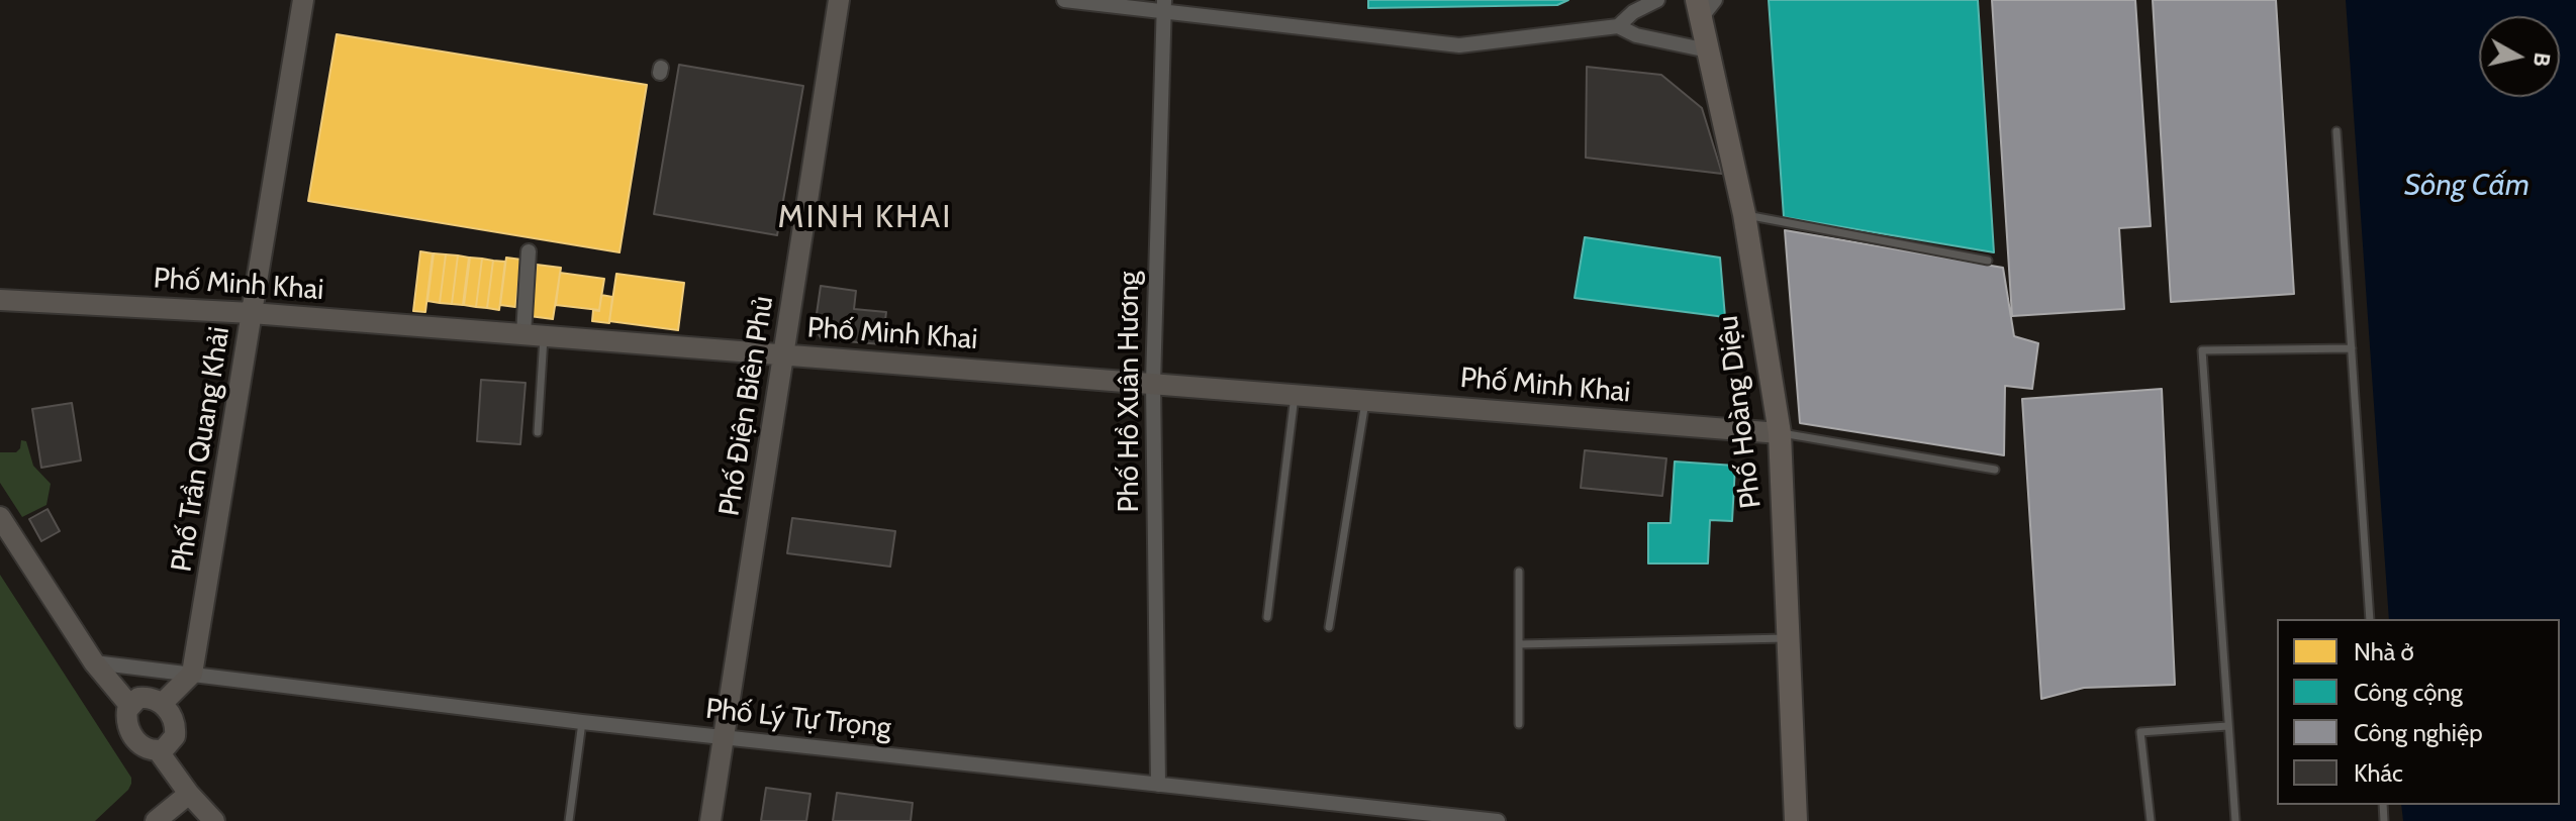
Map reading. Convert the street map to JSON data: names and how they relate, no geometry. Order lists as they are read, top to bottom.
{
  "streets": {
    "main road": ["Phố Hoàng Diệu"],
    "street": [
      "Phố Minh Khai",
      "Phố Hồ Xuân Hương",
      "Phố Điện Biên Phủ",
      "Phố Trần Quang Khải",
      "Phố Lý Tự Trọng"
    ]
  },
  "crossings": [
    ["Phố Minh Khai", "Phố Hồ Xuân Hương"],
    ["Phố Minh Khai", "Phố Điện Biên Phủ"],
    ["Phố Minh Khai", "Phố Hoàng Diệu"],
    ["Phố Minh Khai", "Phố Trần Quang Khải"],
    ["Phố Hồ Xuân Hương", "Phố Lý Tự Trọng"],
    ["Phố Điện Biên Phủ", "Phố Lý Tự Trọng"],
    ["Phố Trần Quang Khải", "Phố Lý Tự Trọng"]
  ],
  "districts": ["MINH KHAI"],
  "water": ["Sông Cấm"],
  "legend": [
    "Nhà ở",
    "Công cộng",
    "Công nghiệp",
    "Khác"
  ],
  "north": "right"
}
